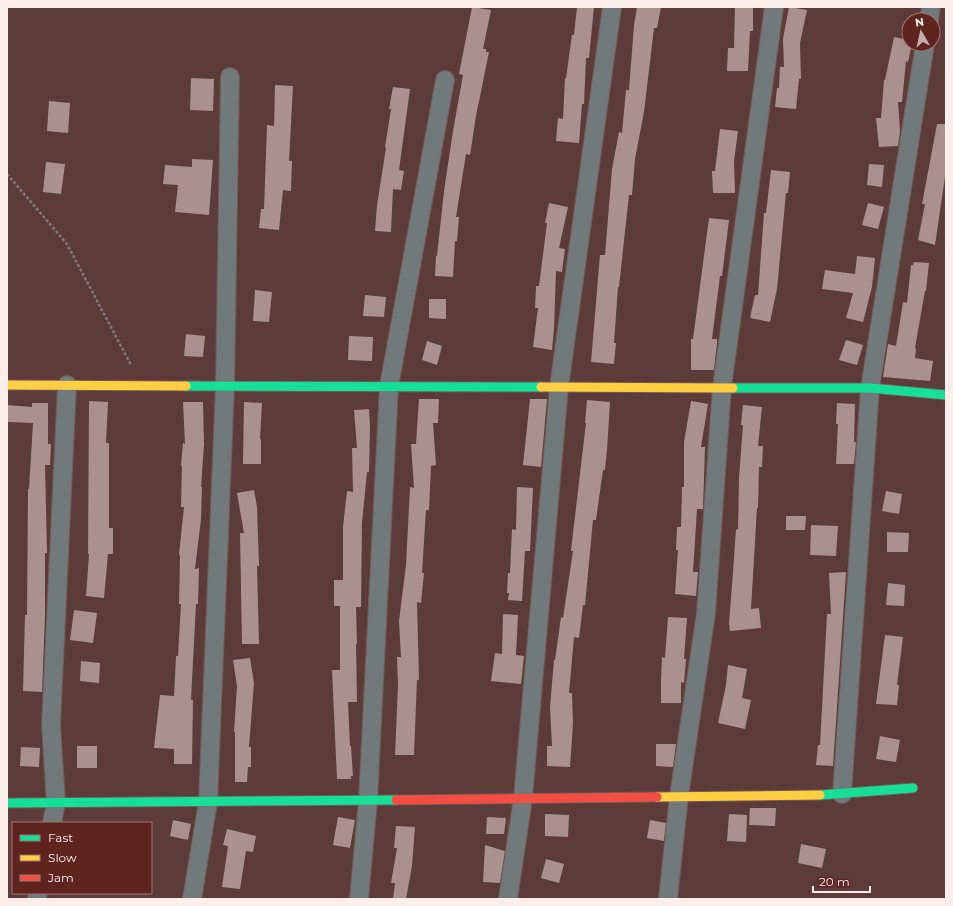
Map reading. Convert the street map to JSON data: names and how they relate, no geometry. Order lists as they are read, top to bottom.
{
  "legend": ["Fast", "Slow", "Jam"],
  "scale_bar": "20 m",
  "north": "top"
}
